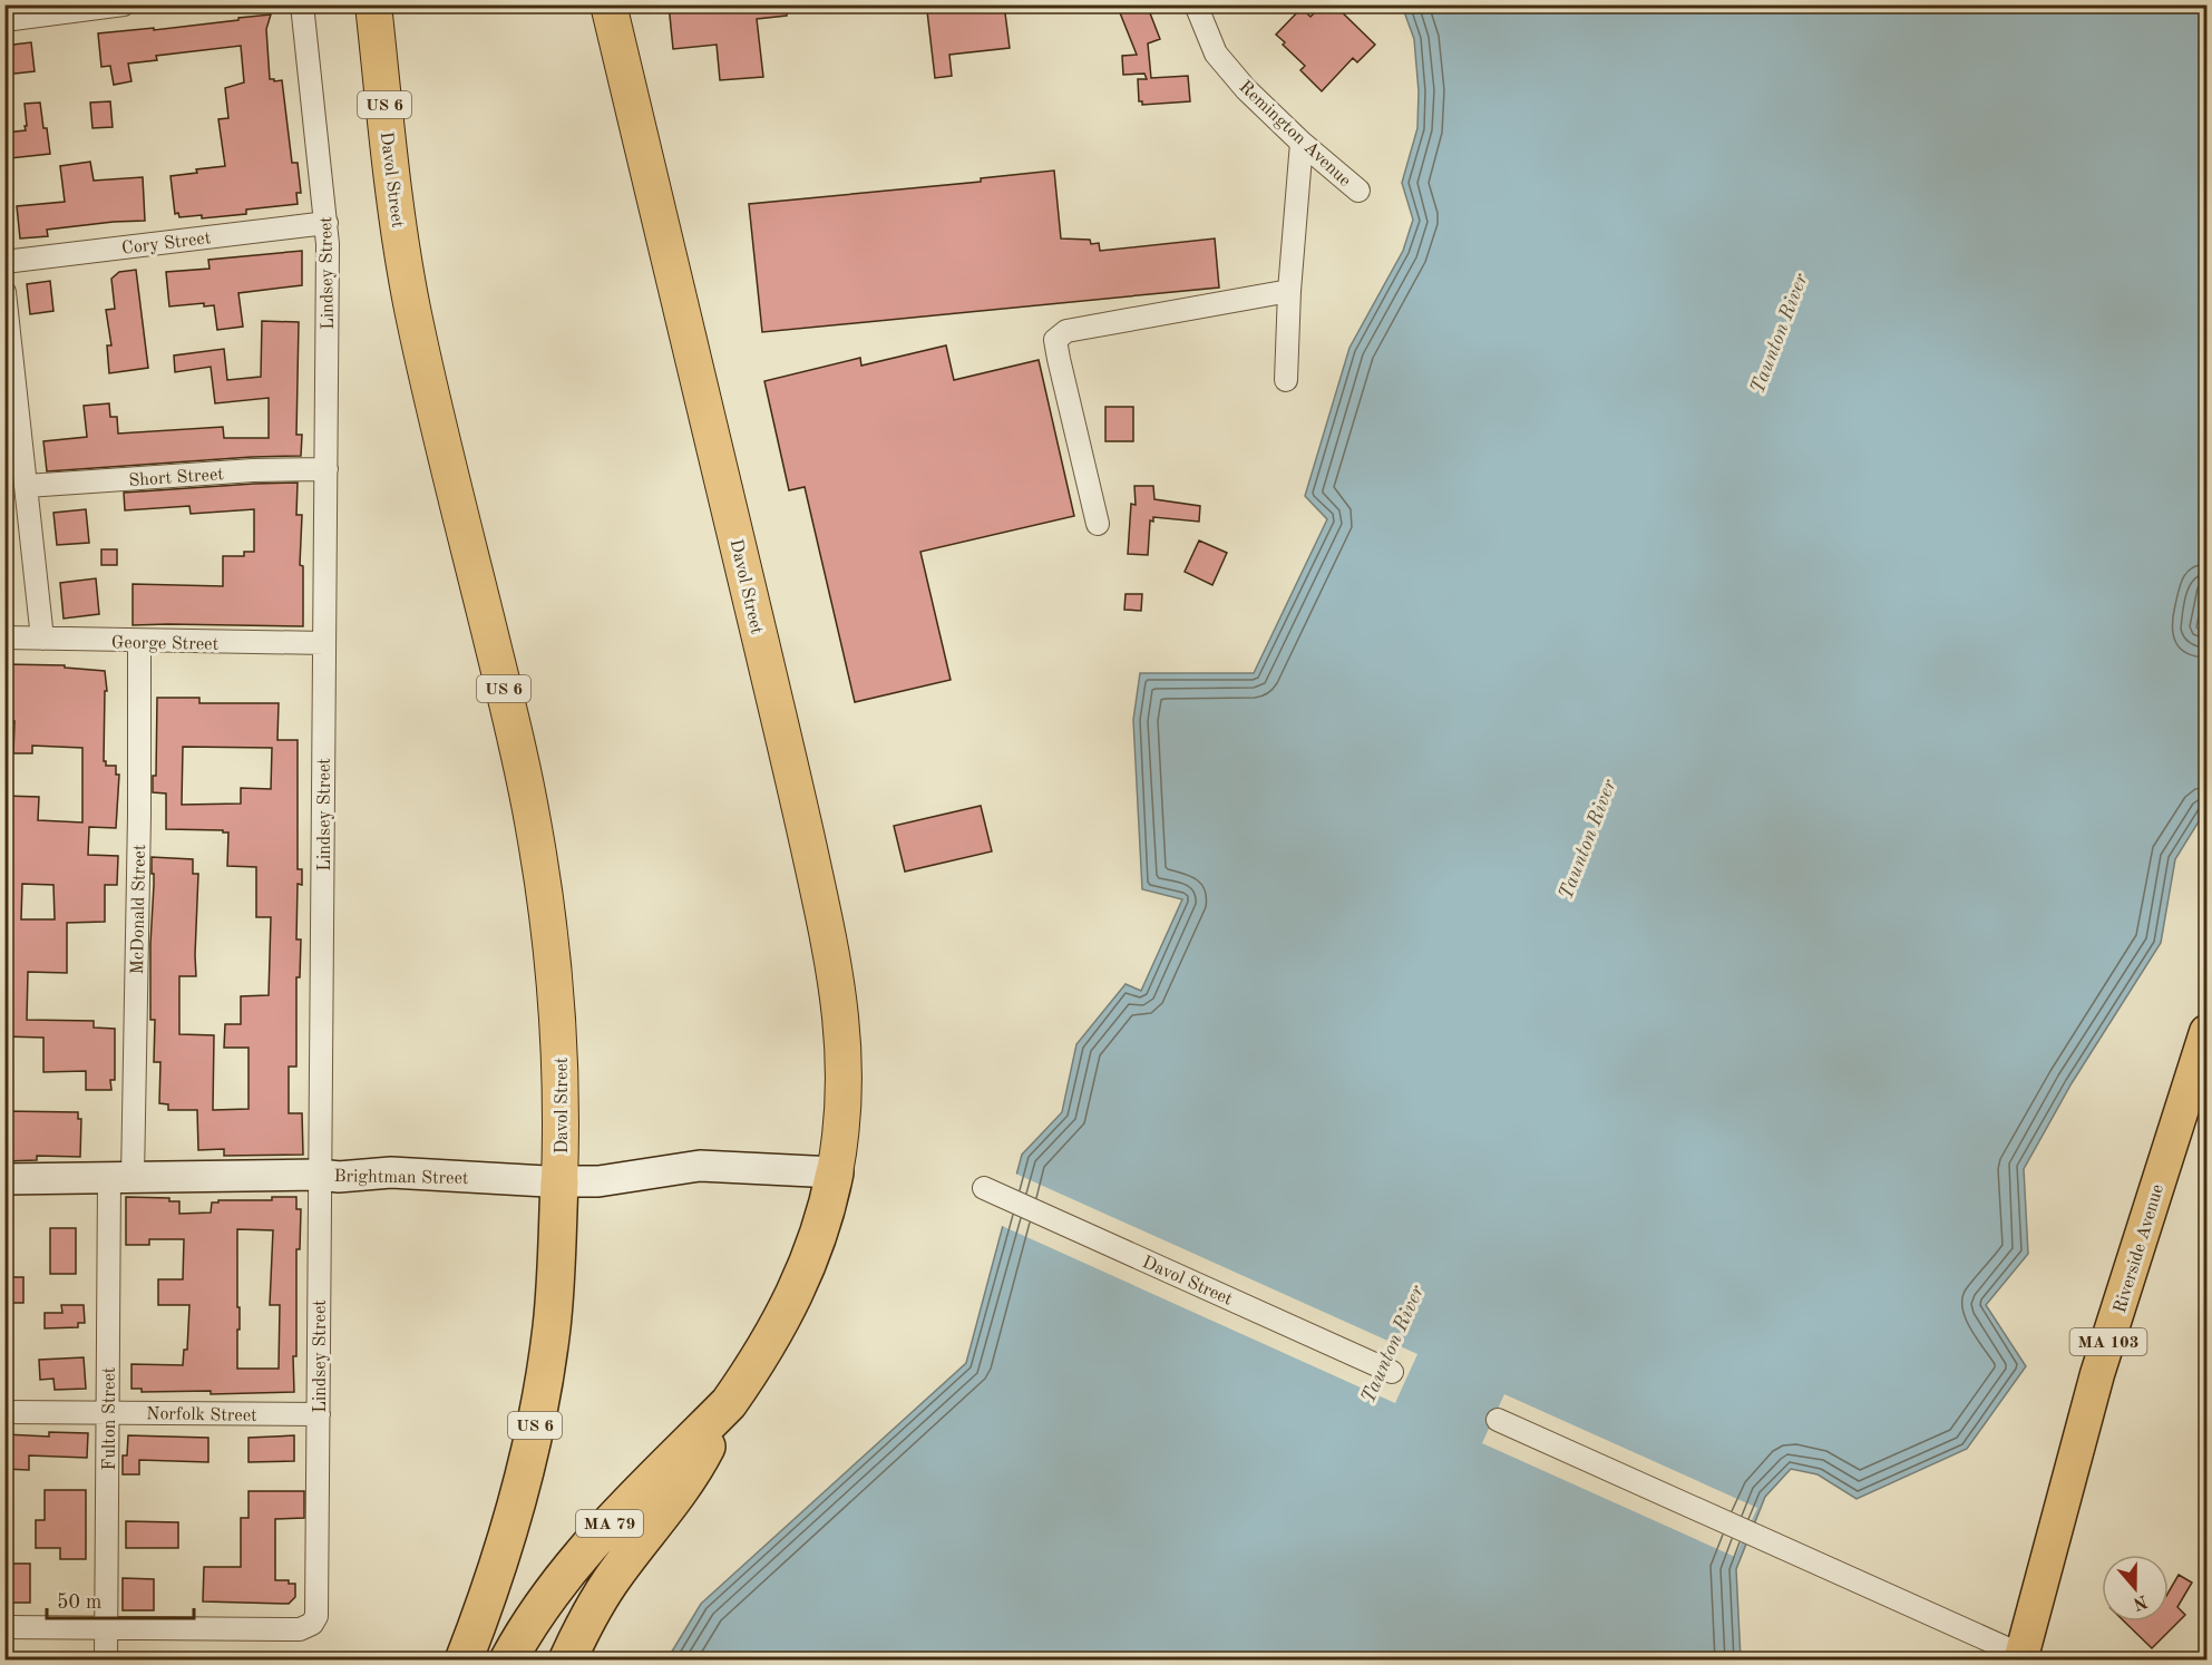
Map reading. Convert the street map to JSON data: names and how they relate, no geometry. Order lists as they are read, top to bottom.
{
  "streets": {
    "highway": ["US 6", "Davol Street", "MA 79"],
    "main road": ["Brightman Street", "Riverside Avenue", "MA 103"],
    "street": [
      "Remington Avenue",
      "Cory Street",
      "Lindsey Street",
      "Short Street",
      "George Street",
      "McDonald Street",
      "Norfolk Street",
      "Fulton Street"
    ]
  },
  "crossings": [
    ["US 6", "Davol Street"],
    ["US 6", "Brightman Street"],
    ["Davol Street", "Brightman Street"],
    ["Cory Street", "Lindsey Street"],
    ["Lindsey Street", "Short Street"],
    ["Lindsey Street", "George Street"],
    ["Lindsey Street", "Brightman Street"],
    ["Lindsey Street", "Norfolk Street"],
    ["Lindsey Street", "Fulton Street"],
    ["George Street", "McDonald Street"],
    ["McDonald Street", "Brightman Street"],
    ["McDonald Street", "Fulton Street"],
    ["Brightman Street", "Fulton Street"],
    ["Norfolk Street", "Fulton Street"]
  ],
  "water": ["Taunton River"],
  "scale_bar": "50 m",
  "north": "bottom"
}
